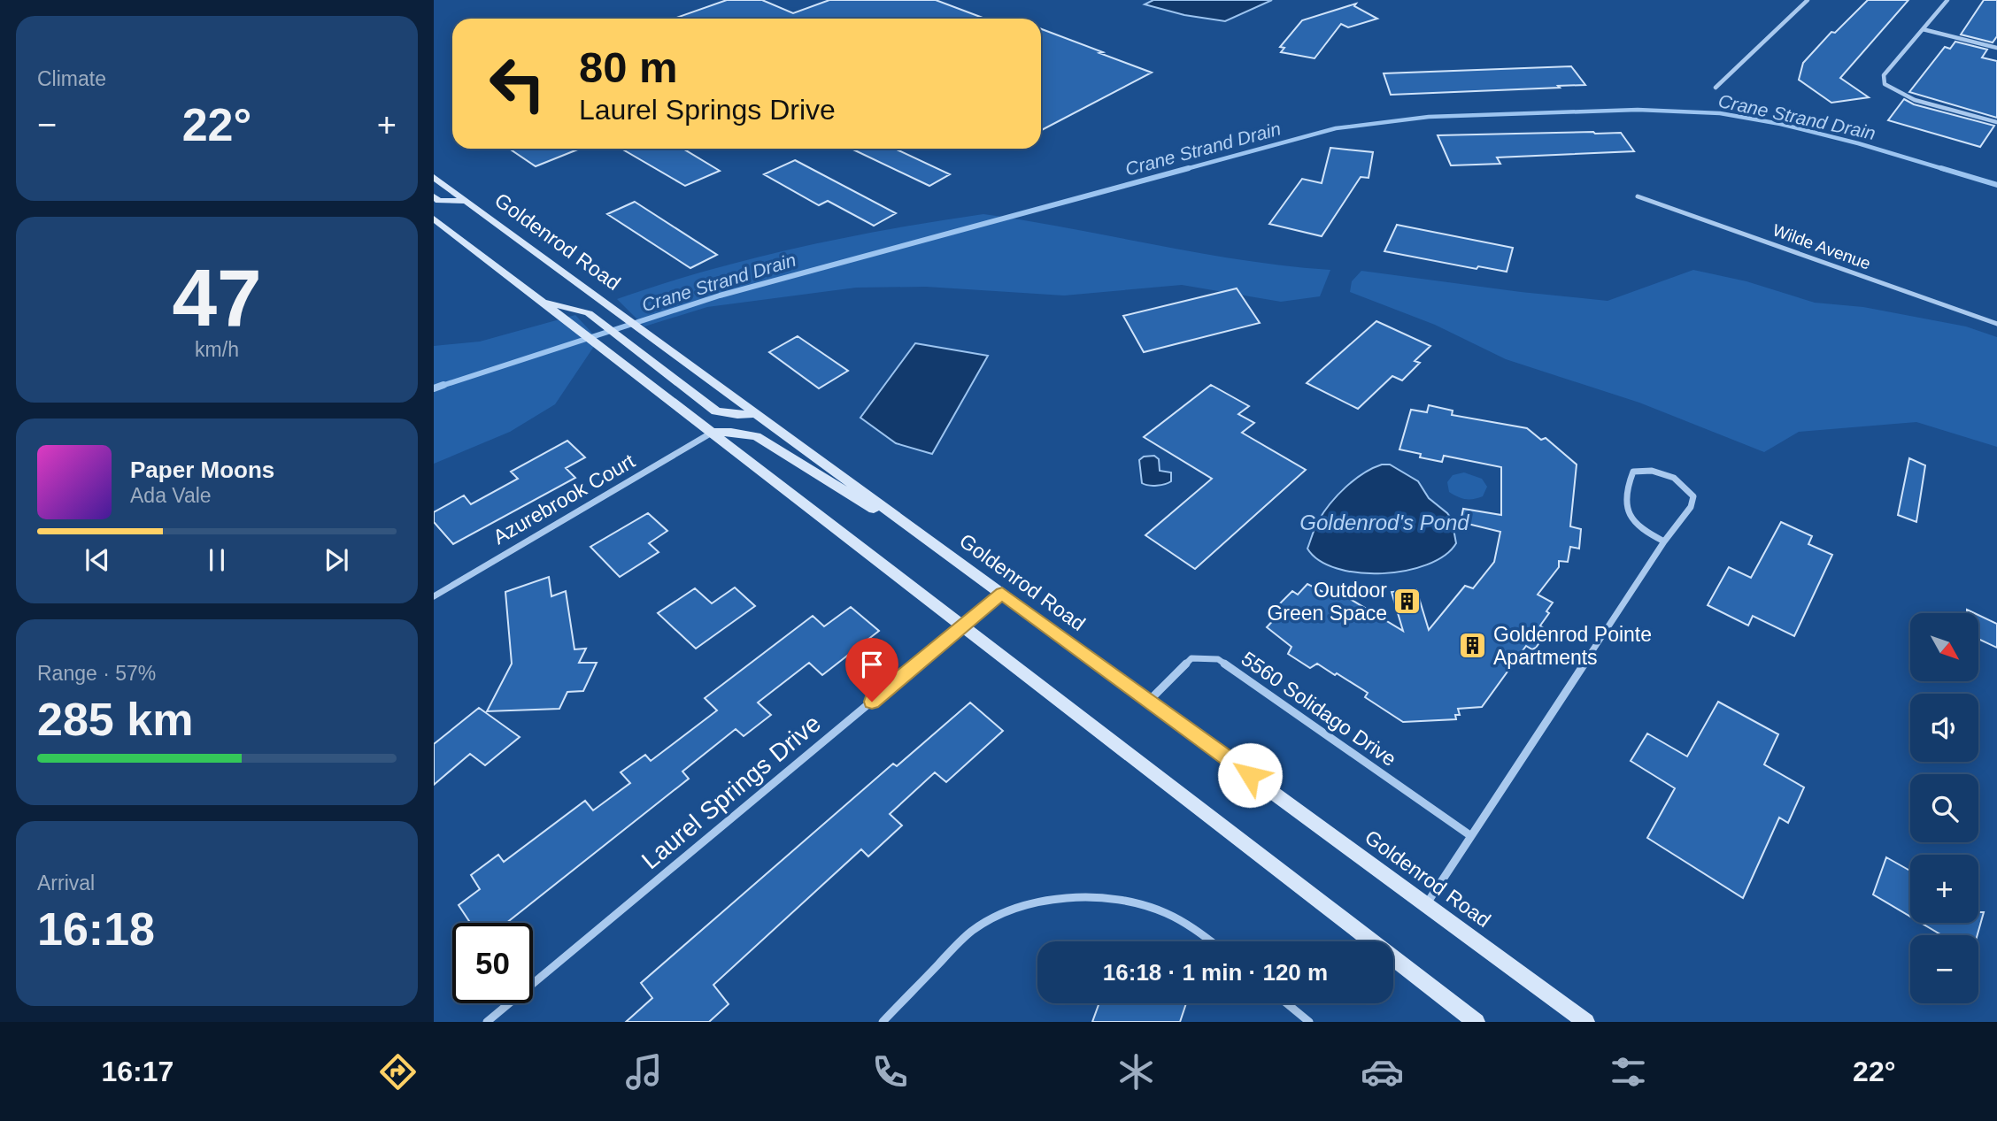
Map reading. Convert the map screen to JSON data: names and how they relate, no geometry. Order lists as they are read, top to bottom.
{
  "streets": {
    "main road": ["Goldenrod Road"],
    "street": [
      "Wilde Avenue",
      "Azurebrook Court",
      "5560 Solidago Drive",
      "Laurel Springs Drive"
    ]
  },
  "crossings": [
    ["Goldenrod Road", "5560 Solidago Drive"],
    ["Goldenrod Road", "Laurel Springs Drive"]
  ],
  "water": ["Crane Strand Drain", "Goldenrod's Pond"],
  "places": {
    "building": ["Outdoor Green Space", "Goldenrod Pointe Apartments"]
  },
  "north": "bottom right",
  "page": {
    "tile": [
      "Climate",
      ["47", "km/h"],
      ["Range · 57%", "285 km"],
      ["Arrival", "16:18"]
    ],
    "turn": ["80 m", "Laurel Springs Drive"],
    "heat": ["−", "22°", "+"],
    "song": ["Paper Moons", "Ada Vale"],
    "map_buttons": ["+", "−"],
    "limit": "50",
    "trip": "16:18 · 1 min · 120 m",
    "tabs": ["16:17", "22°"]
  }
}
